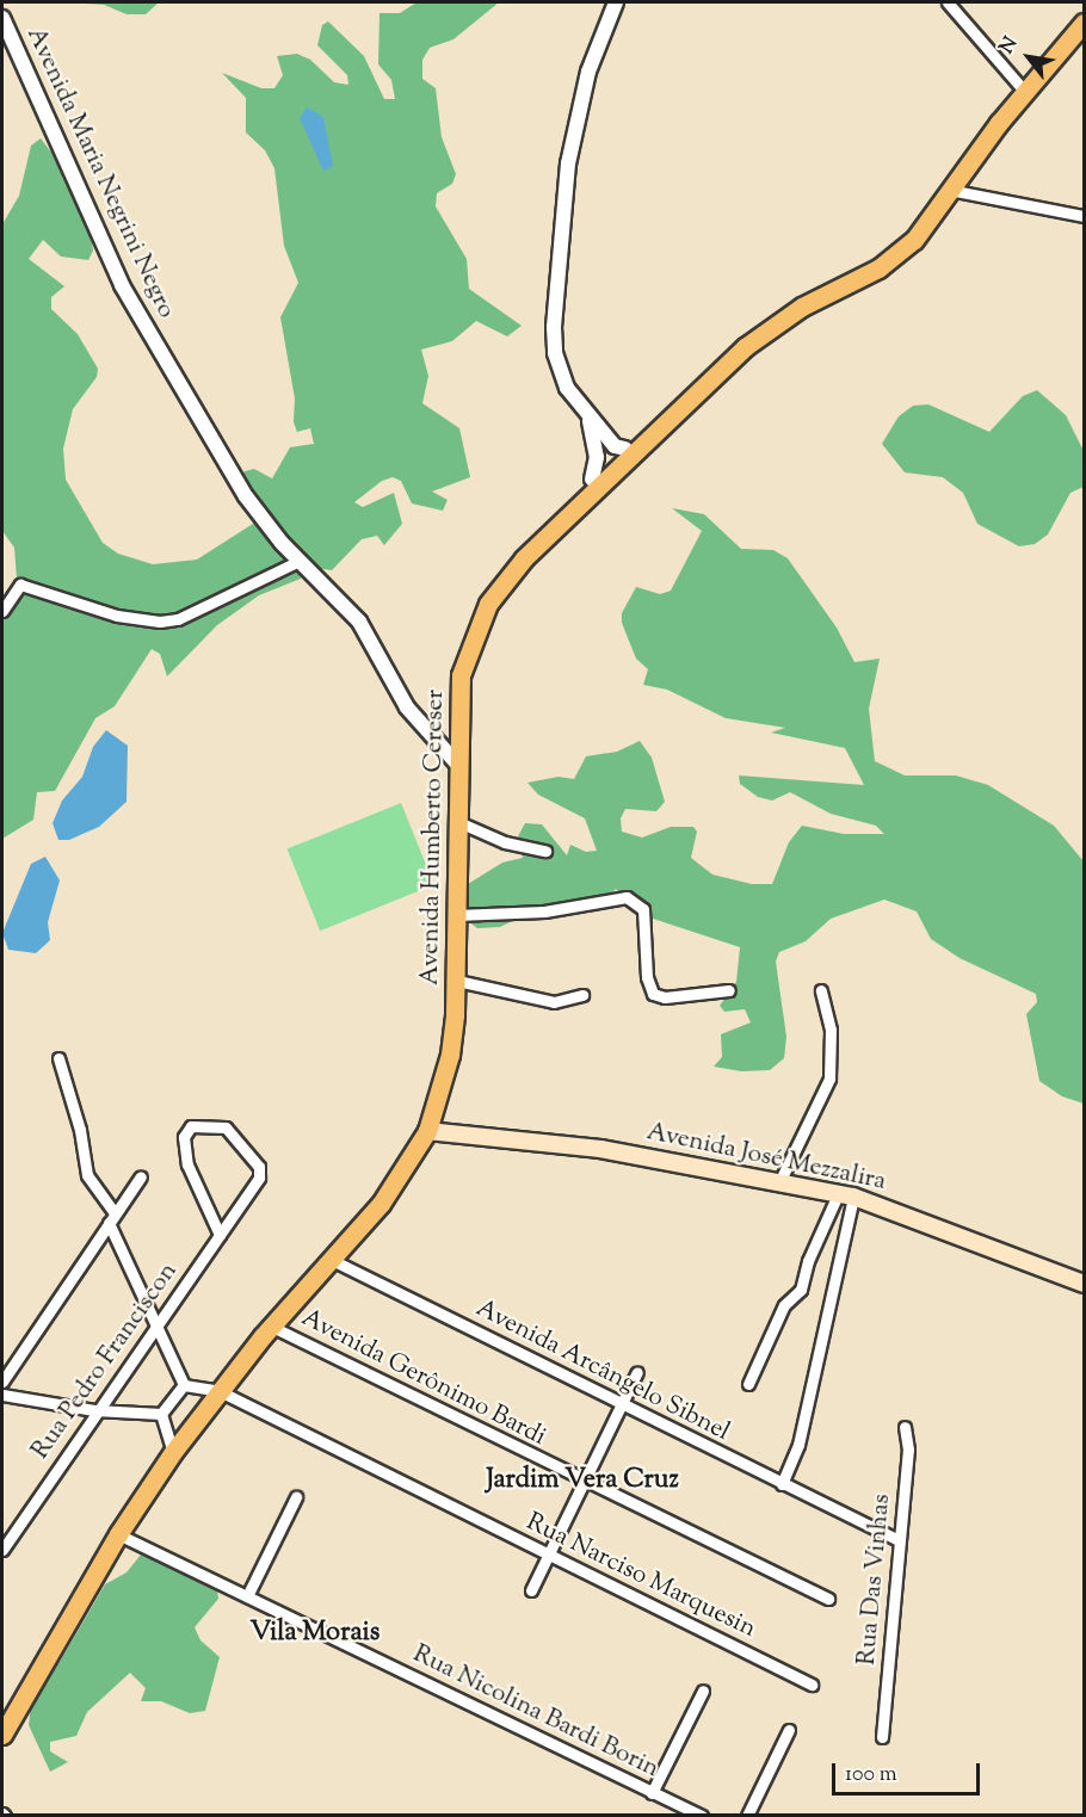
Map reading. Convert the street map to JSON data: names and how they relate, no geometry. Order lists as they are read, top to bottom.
{
  "streets": {
    "main road": ["Avenida Humberto Cereser", "Avenida José Mezzalira"],
    "street": [
      "Avenida Maria Negrini Negro",
      "Rua Pedro Franciscon",
      "Avenida Arcângelo Sibnel",
      "Avenida Gerônimo Bardi",
      "Rua Narciso Marquesin",
      "Rua Das Vinhas",
      "Rua Nicolina Bardi Borin"
    ]
  },
  "crossings": [
    ["Avenida Maria Negrini Negro", "Avenida Humberto Cereser"],
    ["Avenida Humberto Cereser", "Avenida José Mezzalira"],
    ["Avenida Humberto Cereser", "Avenida Arcângelo Sibnel"],
    ["Avenida Humberto Cereser", "Avenida Gerônimo Bardi"],
    ["Avenida Humberto Cereser", "Rua Narciso Marquesin"],
    ["Avenida Humberto Cereser", "Rua Nicolina Bardi Borin"],
    ["Avenida Arcângelo Sibnel", "Rua Das Vinhas"]
  ],
  "districts": ["Jardim Vera Cruz", "Vila Morais"],
  "scale_bar": "100 m",
  "north": "top left"
}
